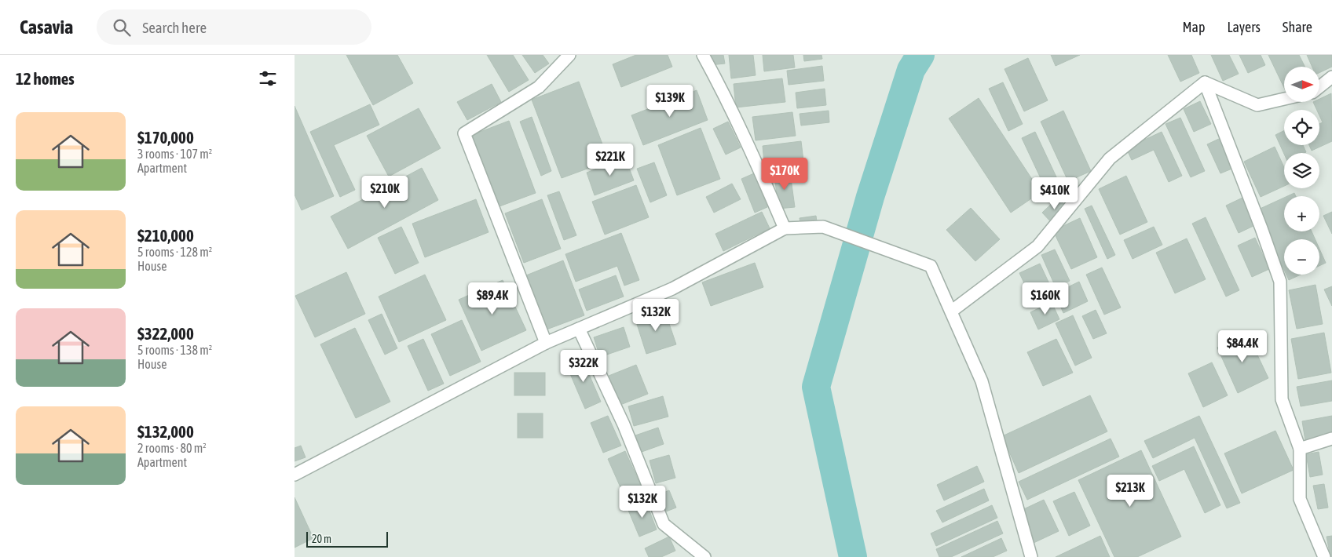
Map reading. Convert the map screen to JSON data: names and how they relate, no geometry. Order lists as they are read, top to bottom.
{
  "scale_bar": "20 m",
  "north": "right",
  "page": {
    "header": "Casavia",
    "search": "Search here",
    "nav": ["Map", "Layers", "Share"],
    "heading": "12 homes",
    "map_buttons": ["+", "−"],
    "price": [
      "$139K",
      "$221K",
      "$170K",
      "$210K",
      "$410K",
      "$89.4K",
      "$160K",
      "$132K",
      "$84.4K",
      "$322K",
      "$213K",
      "$132K"
    ],
    "list": [
      {
        "name": "$170,000",
        "note": "3 rooms · 107 m² · Apartment"
      },
      {
        "name": "$210,000",
        "note": "5 rooms · 128 m² · House"
      },
      {
        "name": "$322,000",
        "note": "5 rooms · 138 m² · House"
      },
      {
        "name": "$132,000",
        "note": "2 rooms · 80 m² · Apartment"
      }
    ],
    "scale": "20 m"
  }
}
